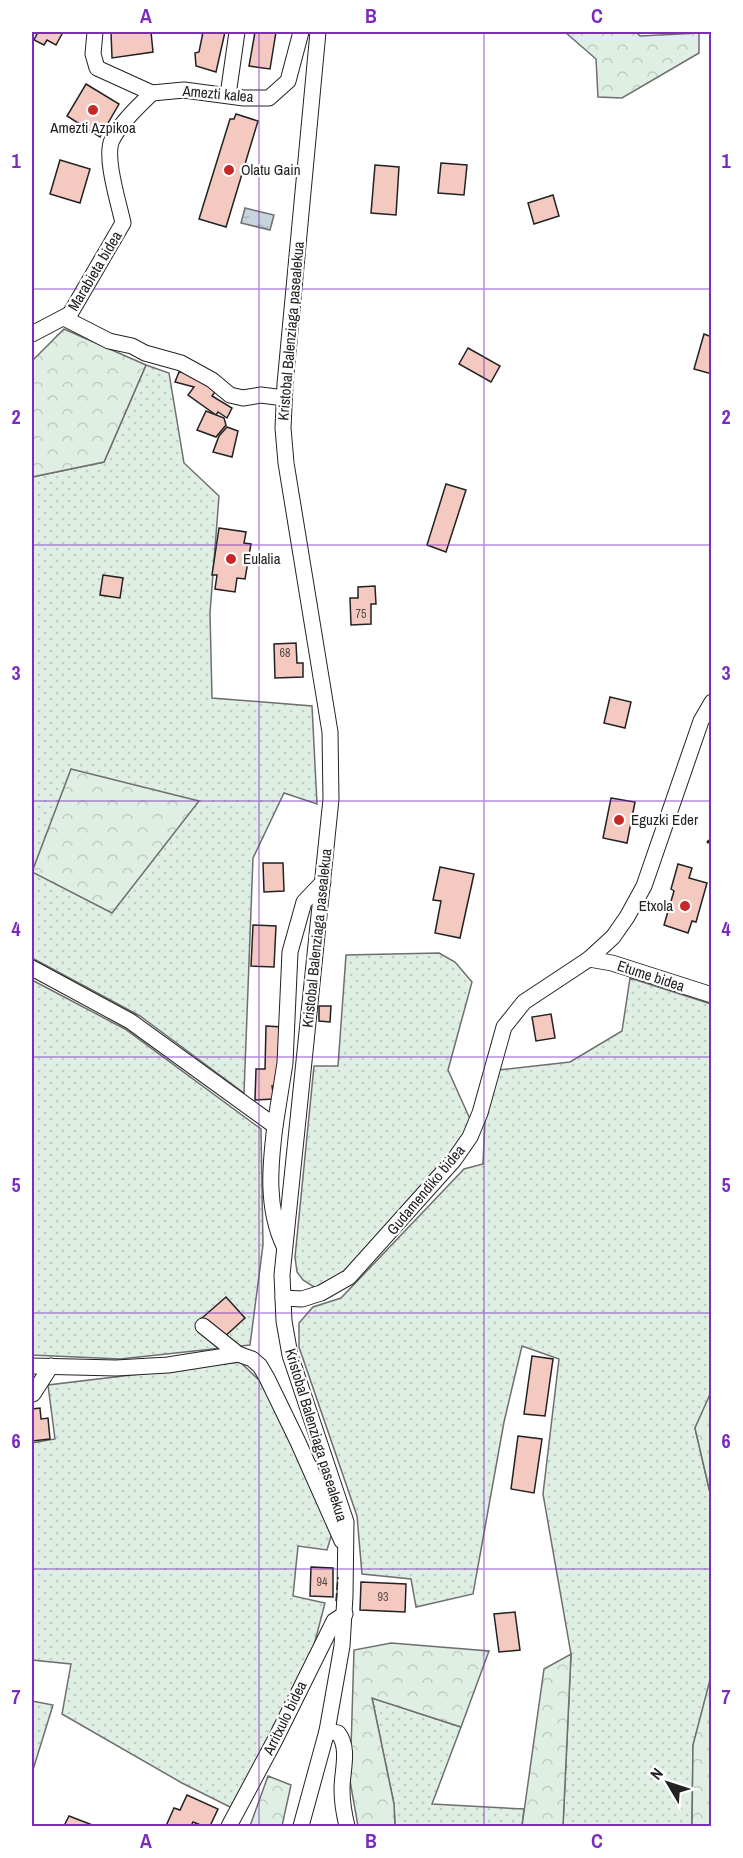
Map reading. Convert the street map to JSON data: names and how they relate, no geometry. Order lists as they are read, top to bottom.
{
  "streets": {
    "street": [
      "Amezti kalea",
      "Marabieta bidea",
      "Kristobal Balenziaga pasealekua",
      "Etume bidea",
      "Gudamendiko bidea",
      "Arritxulo bidea"
    ]
  },
  "crossings": [
    ["Amezti kalea", "Marabieta bidea"],
    ["Kristobal Balenziaga pasealekua", "Gudamendiko bidea"],
    ["Kristobal Balenziaga pasealekua", "Arritxulo bidea"],
    ["Etume bidea", "Gudamendiko bidea"]
  ],
  "places": [
    "Amezti Azpikoa",
    "Olatu Gain",
    "Eulalia",
    "Eguzki Eder",
    "Etxola"
  ],
  "house_numbers": [
    "75",
    "68",
    "94",
    "93"
  ],
  "north": "top left",
  "grid": {
    "columns": ["A", "B", "C"],
    "rows": [
      "1",
      "2",
      "3",
      "4",
      "5",
      "6",
      "7"
    ]
  }
}
